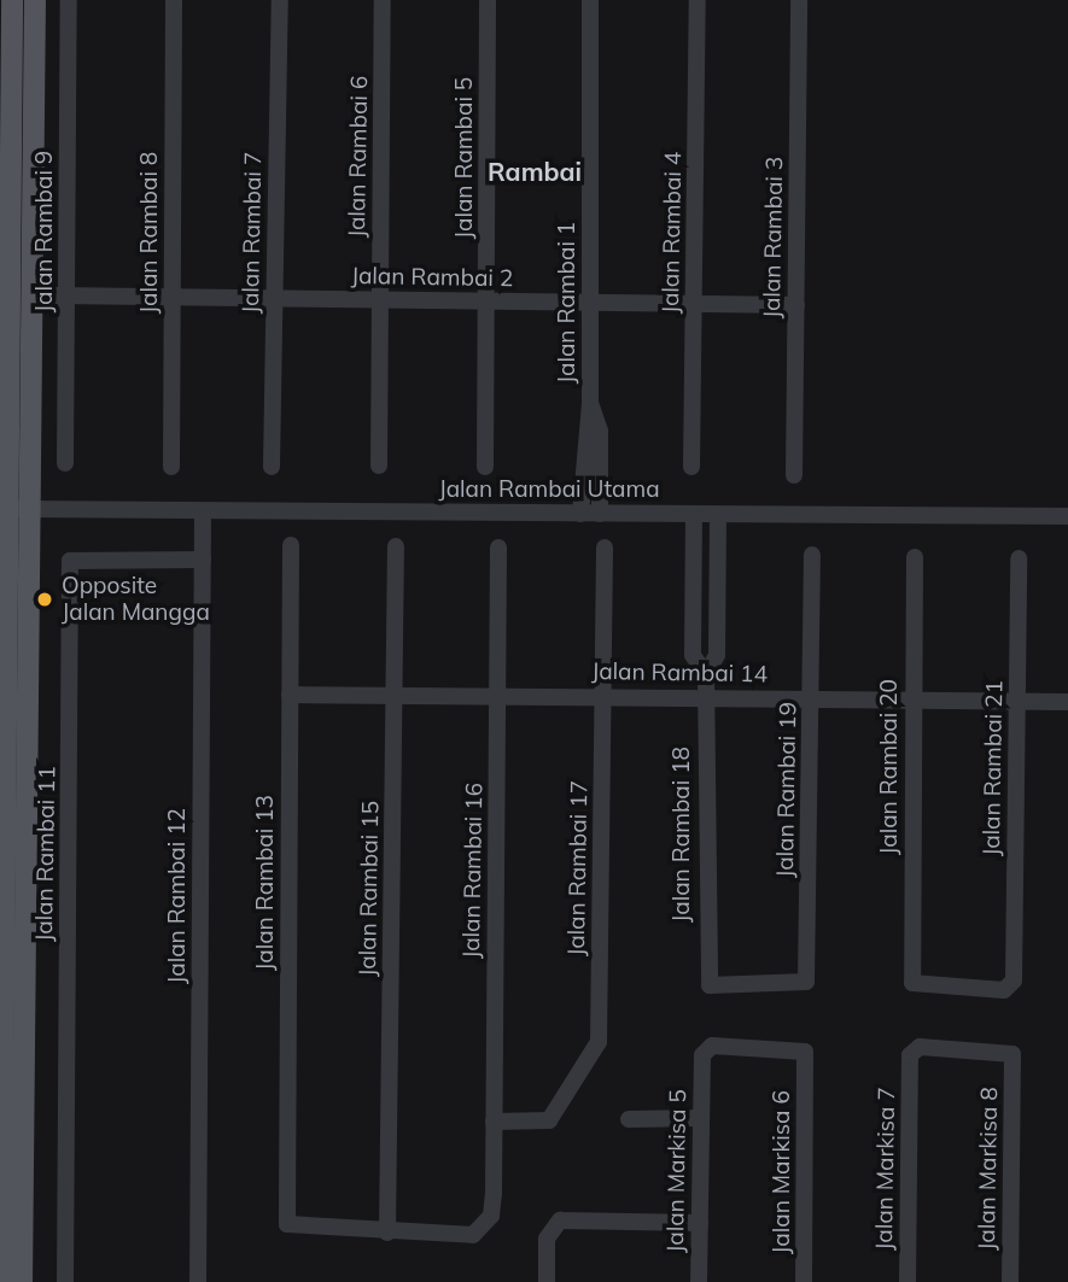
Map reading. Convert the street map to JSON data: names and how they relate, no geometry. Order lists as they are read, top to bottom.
{
  "streets": {
    "street": [
      "Jalan Rambai 6",
      "Jalan Rambai 5",
      "Jalan Rambai 9",
      "Jalan Rambai 8",
      "Jalan Rambai 7",
      "Jalan Rambai 4",
      "Jalan Rambai 3",
      "Jalan Rambai 2",
      "Jalan Rambai 1",
      "Jalan Rambai Utama",
      "Jalan Rambai 14",
      "Jalan Rambai 20",
      "Jalan Rambai 21",
      "Jalan Rambai 19",
      "Jalan Rambai 18",
      "Jalan Rambai 11",
      "Jalan Rambai 17",
      "Jalan Rambai 16",
      "Jalan Rambai 13",
      "Jalan Rambai 15",
      "Jalan Rambai 12",
      "Jalan Markisa 7",
      "Jalan Markisa 8",
      "Jalan Markisa 5",
      "Jalan Markisa 6"
    ]
  },
  "crossings": [
    ["Jalan Rambai 6", "Jalan Rambai 2"],
    ["Jalan Rambai 5", "Jalan Rambai 2"],
    ["Jalan Rambai 9", "Jalan Rambai 2"],
    ["Jalan Rambai 8", "Jalan Rambai 2"],
    ["Jalan Rambai 7", "Jalan Rambai 2"],
    ["Jalan Rambai 4", "Jalan Rambai 2"],
    ["Jalan Rambai 3", "Jalan Rambai 2"],
    ["Jalan Rambai 2", "Jalan Rambai 1"],
    ["Jalan Rambai 1", "Jalan Rambai Utama"],
    ["Jalan Rambai Utama", "Jalan Rambai 12"],
    ["Jalan Rambai 14", "Jalan Rambai 20"],
    ["Jalan Rambai 14", "Jalan Rambai 21"],
    ["Jalan Rambai 14", "Jalan Rambai 19"],
    ["Jalan Rambai 14", "Jalan Rambai 18"],
    ["Jalan Rambai 14", "Jalan Rambai 17"],
    ["Jalan Rambai 14", "Jalan Rambai 16"],
    ["Jalan Rambai 14", "Jalan Rambai 13"],
    ["Jalan Rambai 14", "Jalan Rambai 15"],
    ["Jalan Rambai 20", "Jalan Rambai 21"],
    ["Jalan Rambai 19", "Jalan Rambai 18"],
    ["Jalan Rambai 11", "Jalan Rambai 12"],
    ["Jalan Rambai 17", "Jalan Rambai 16"],
    ["Jalan Rambai 16", "Jalan Rambai 13"],
    ["Jalan Rambai 16", "Jalan Rambai 15"],
    ["Jalan Rambai 13", "Jalan Rambai 15"],
    ["Jalan Markisa 7", "Jalan Markisa 8"],
    ["Jalan Markisa 5", "Jalan Markisa 6"]
  ],
  "districts": ["Rambai"],
  "places": ["Opposite Jalan Mangga"]
}
